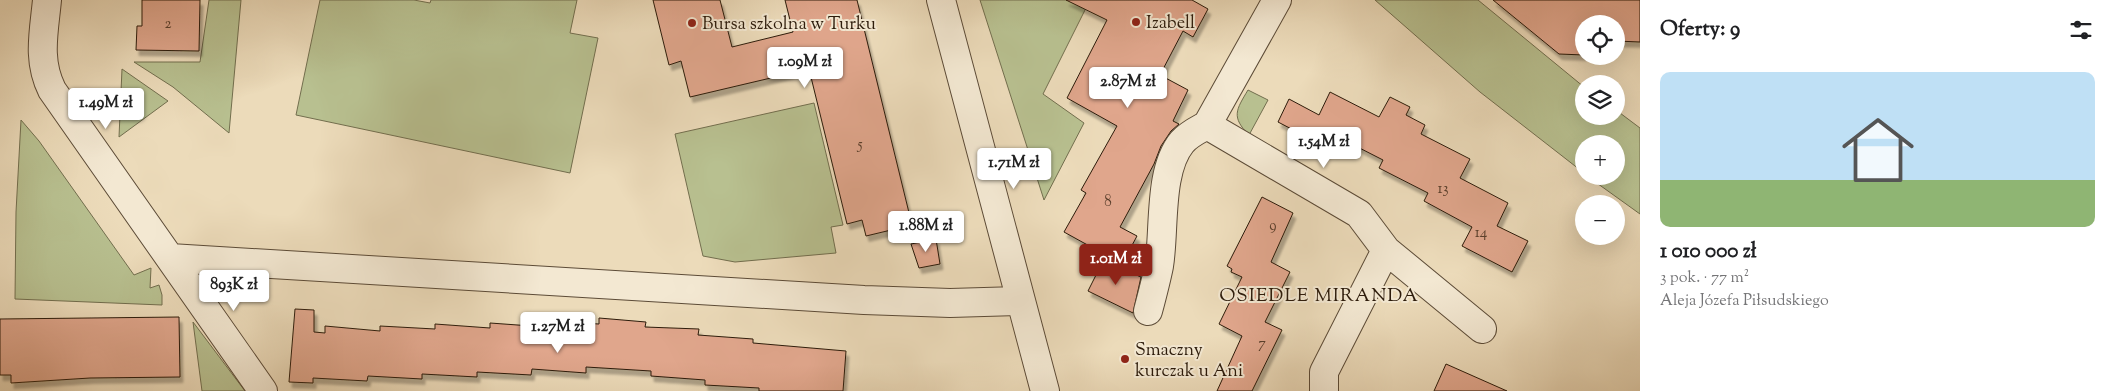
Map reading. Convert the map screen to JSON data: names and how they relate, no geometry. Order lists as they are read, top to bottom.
{
  "districts": ["OSIEDLE MIRANDA"],
  "places": ["Izabell", "Bursa szkolna w Turku", "Smaczny kurczak u Ani"],
  "house_numbers": [
    "2",
    "5",
    "13",
    "8",
    "9",
    "14",
    "7"
  ],
  "page": {
    "heading": "Oferty: 9",
    "map_buttons": ["+", "−"],
    "price": [
      "1.09M zł",
      "2.87M zł",
      "1.49M zł",
      "1.54M zł",
      "1.71M zł",
      "1.88M zł",
      "1.01M zł",
      "893K zł",
      "1.27M zł"
    ],
    "list": [
      {
        "name": "1 010 000 zł",
        "note": "3 pok. · 77 m² · Aleja Józefa Piłsudskiego"
      }
    ]
  }
}
